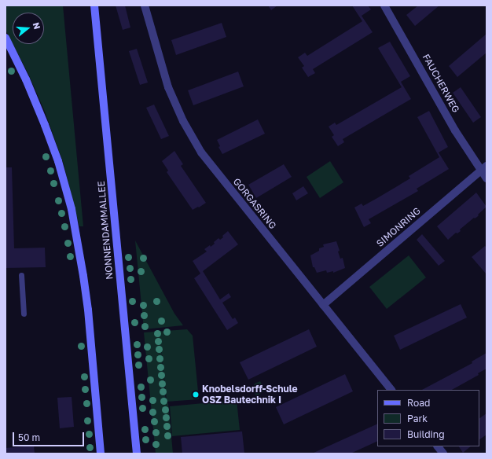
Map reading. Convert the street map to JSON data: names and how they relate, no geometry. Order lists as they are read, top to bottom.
{
  "streets": {
    "main road": ["NONNENDAMMALLEE"],
    "street": ["FAUCHERWEG", "GORGASRING", "SIMONRING"]
  },
  "crossings": [
    ["FAUCHERWEG", "SIMONRING"],
    ["GORGASRING", "SIMONRING"]
  ],
  "places": ["Knobelsdorff-Schule OSZ Bautechnik I"],
  "legend": ["Road", "Park", "Building"],
  "scale_bar": "50 m",
  "north": "right"
}
